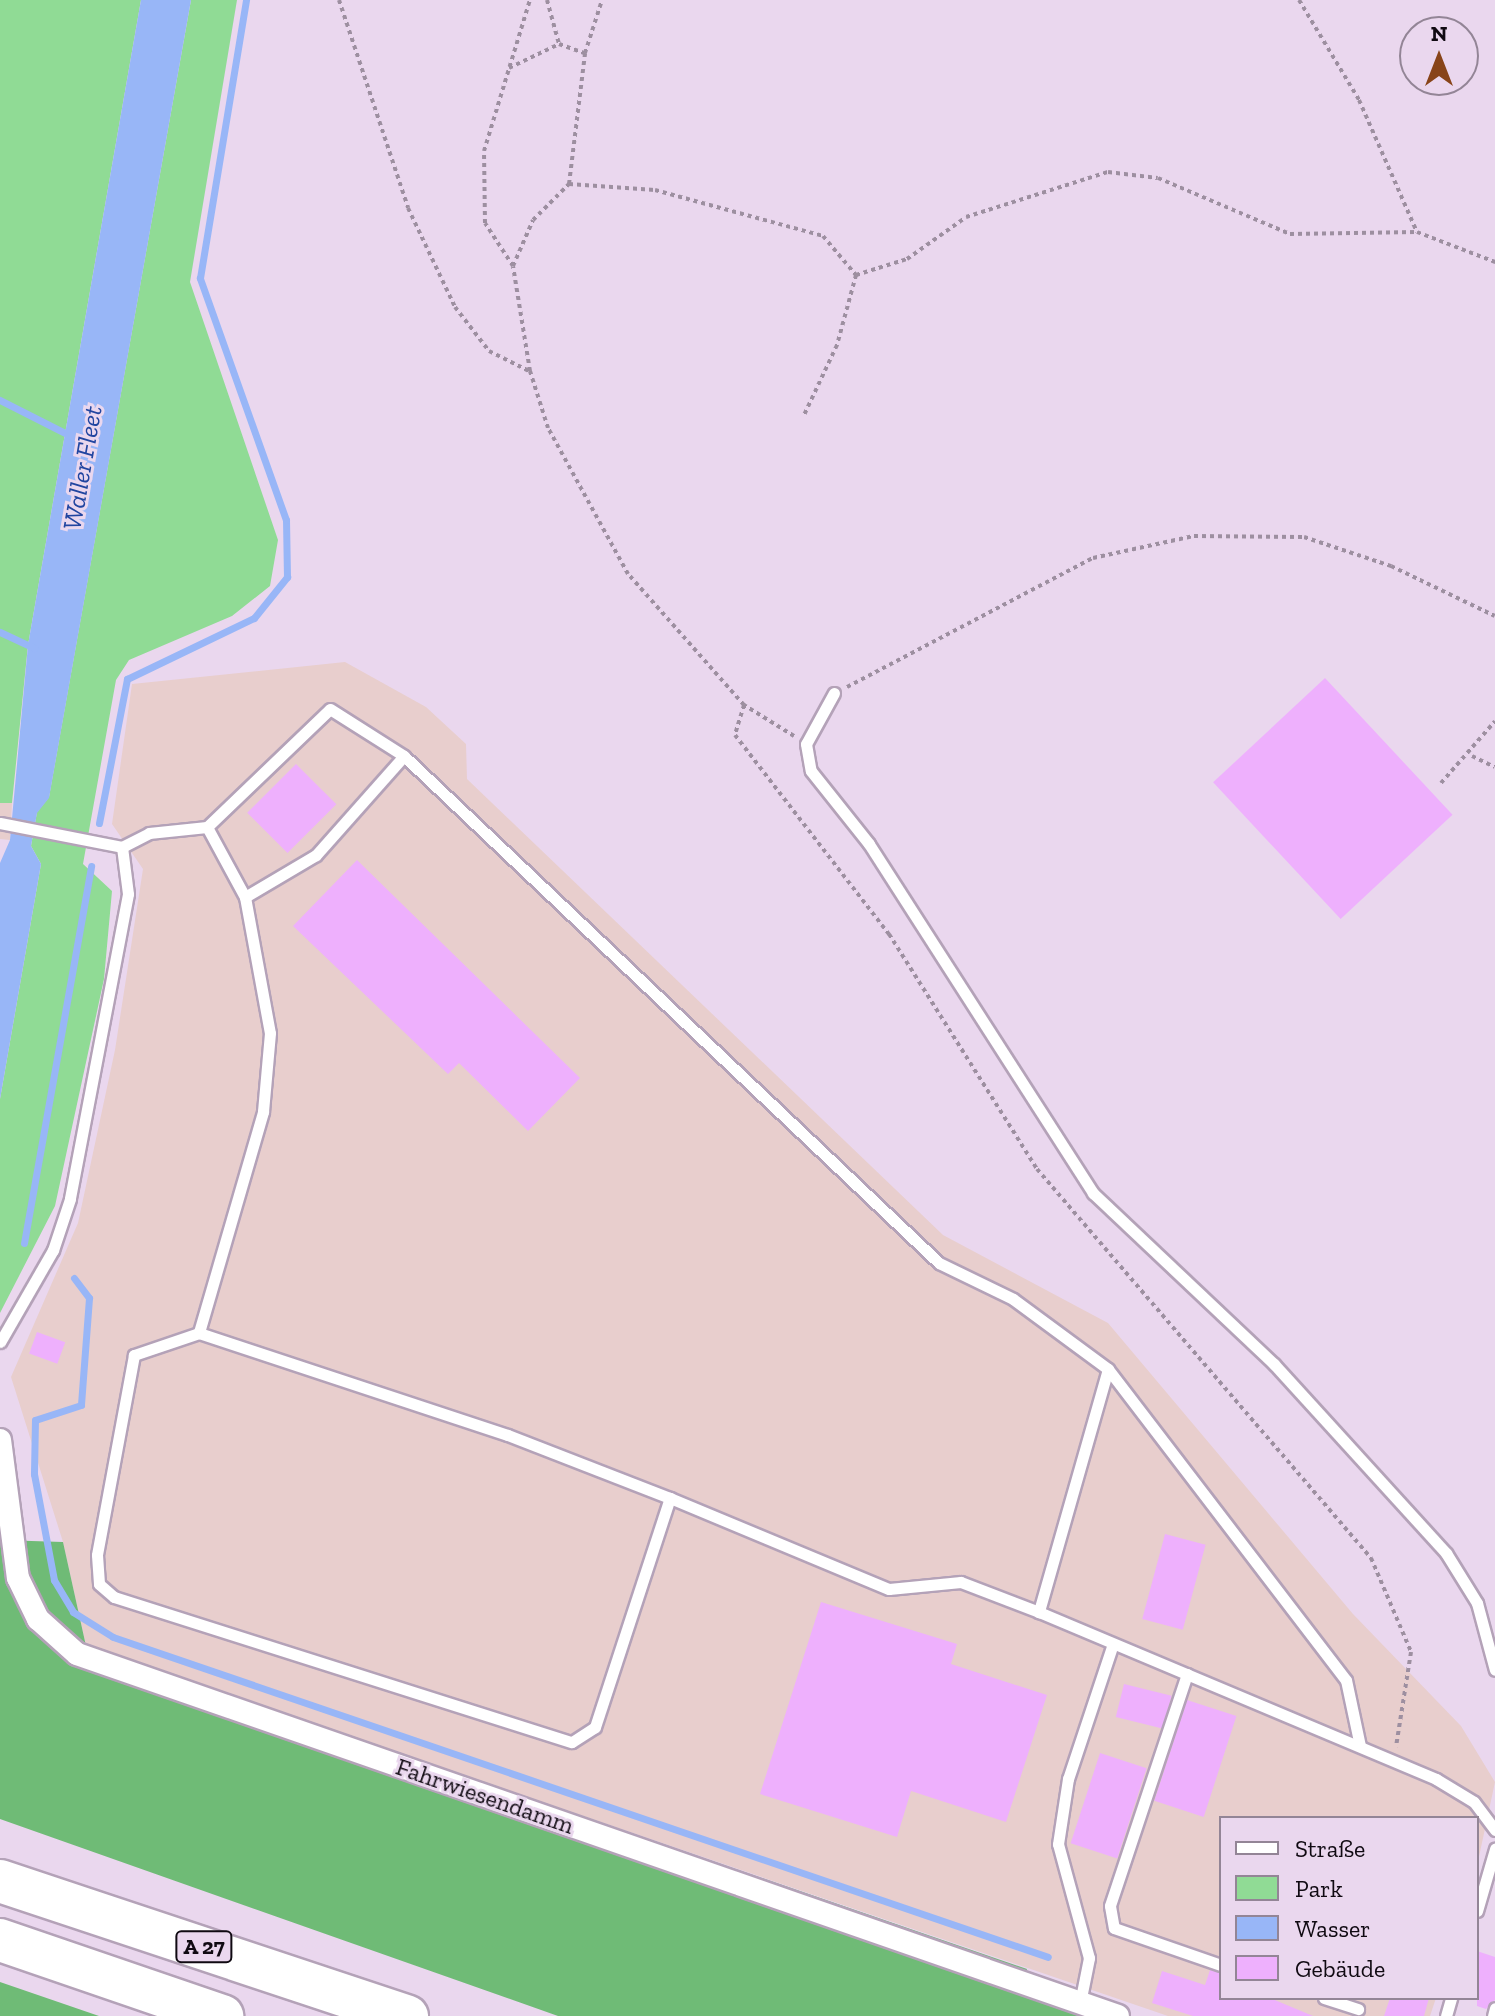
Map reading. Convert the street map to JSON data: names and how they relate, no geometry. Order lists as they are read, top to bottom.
{
  "streets": {
    "highway": ["A 27"],
    "street": ["Fahrwiesendamm"]
  },
  "water": ["Waller Fleet"],
  "legend": [
    "Straße",
    "Park",
    "Wasser",
    "Gebäude"
  ],
  "north": "top"
}
